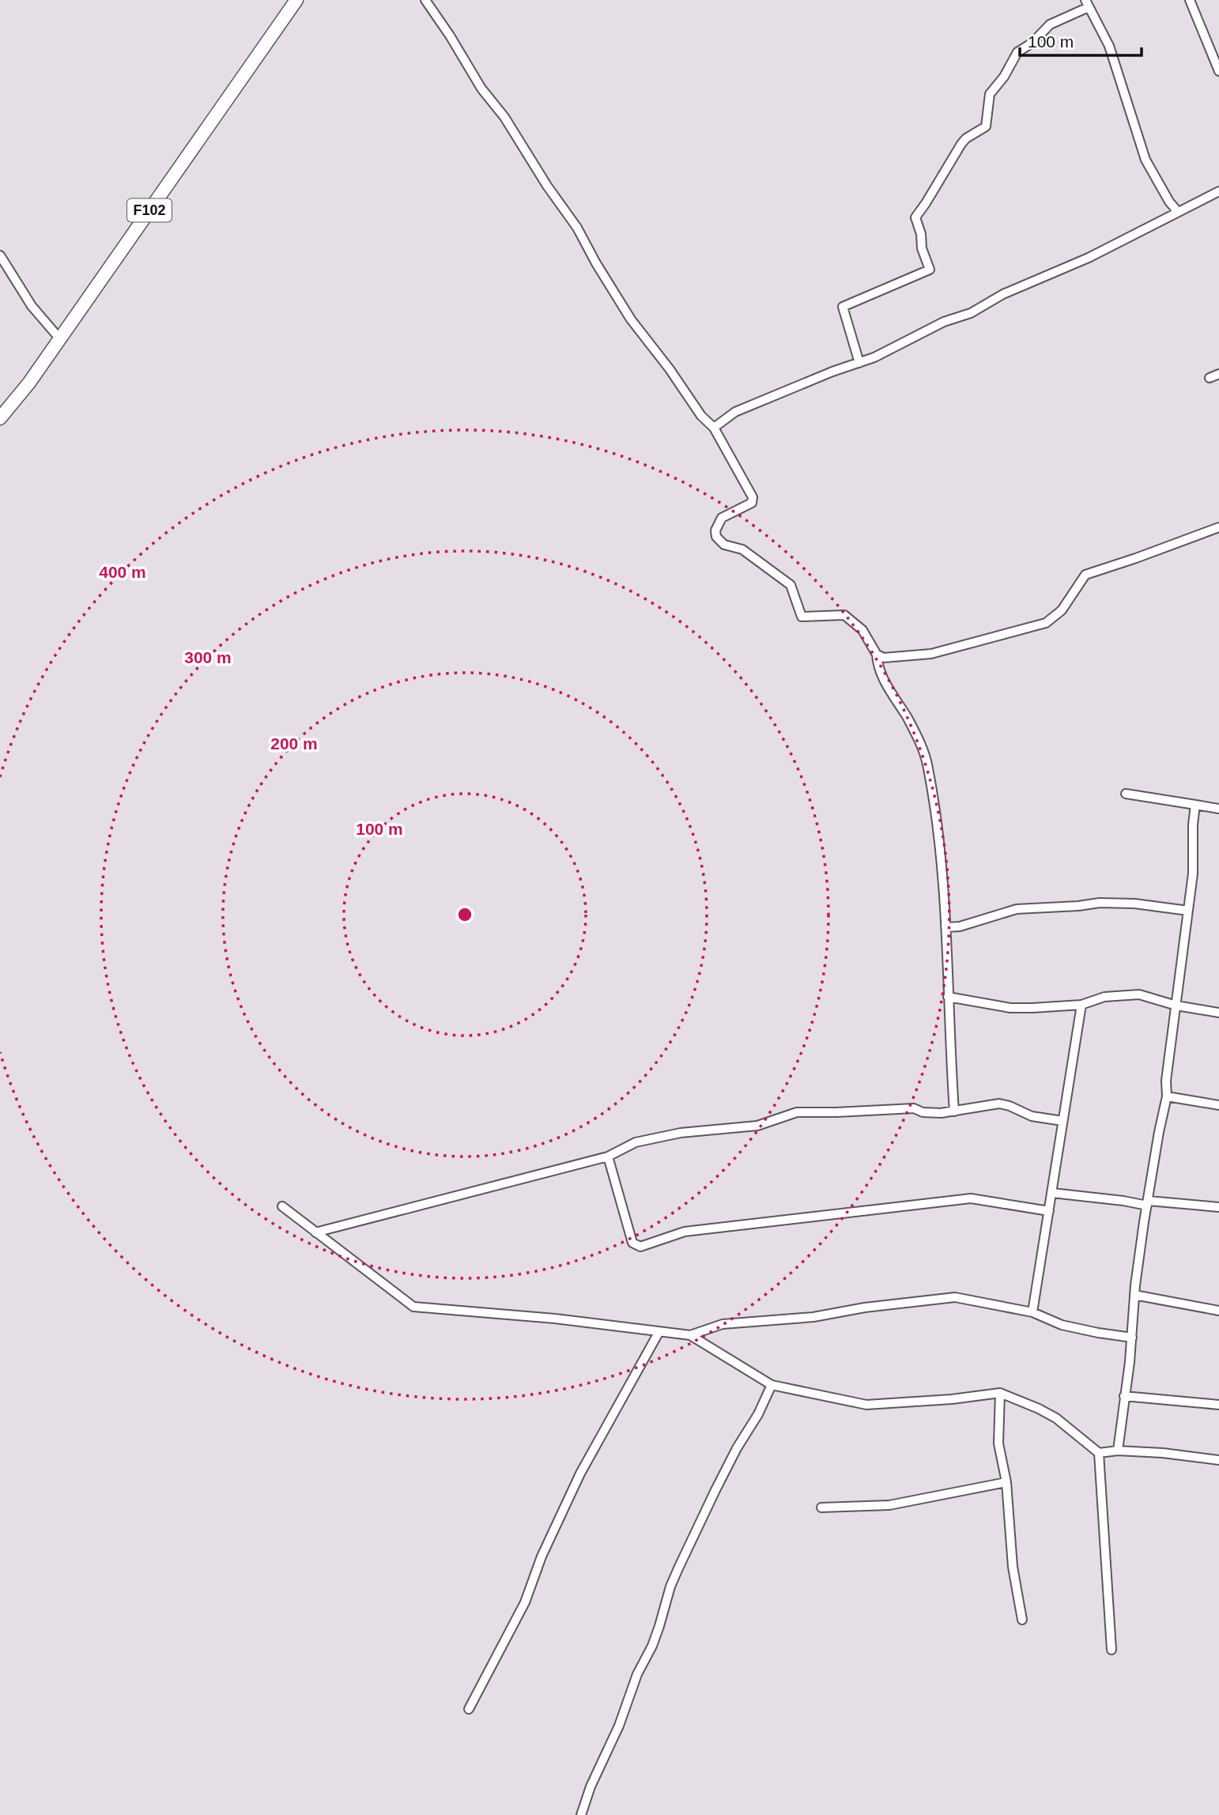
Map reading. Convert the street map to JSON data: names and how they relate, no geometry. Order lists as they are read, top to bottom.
{
  "streets": {
    "main road": ["F102"]
  },
  "scale_bar": "100 m",
  "rings": [
    "400 m",
    "300 m",
    "200 m",
    "100 m"
  ]
}
